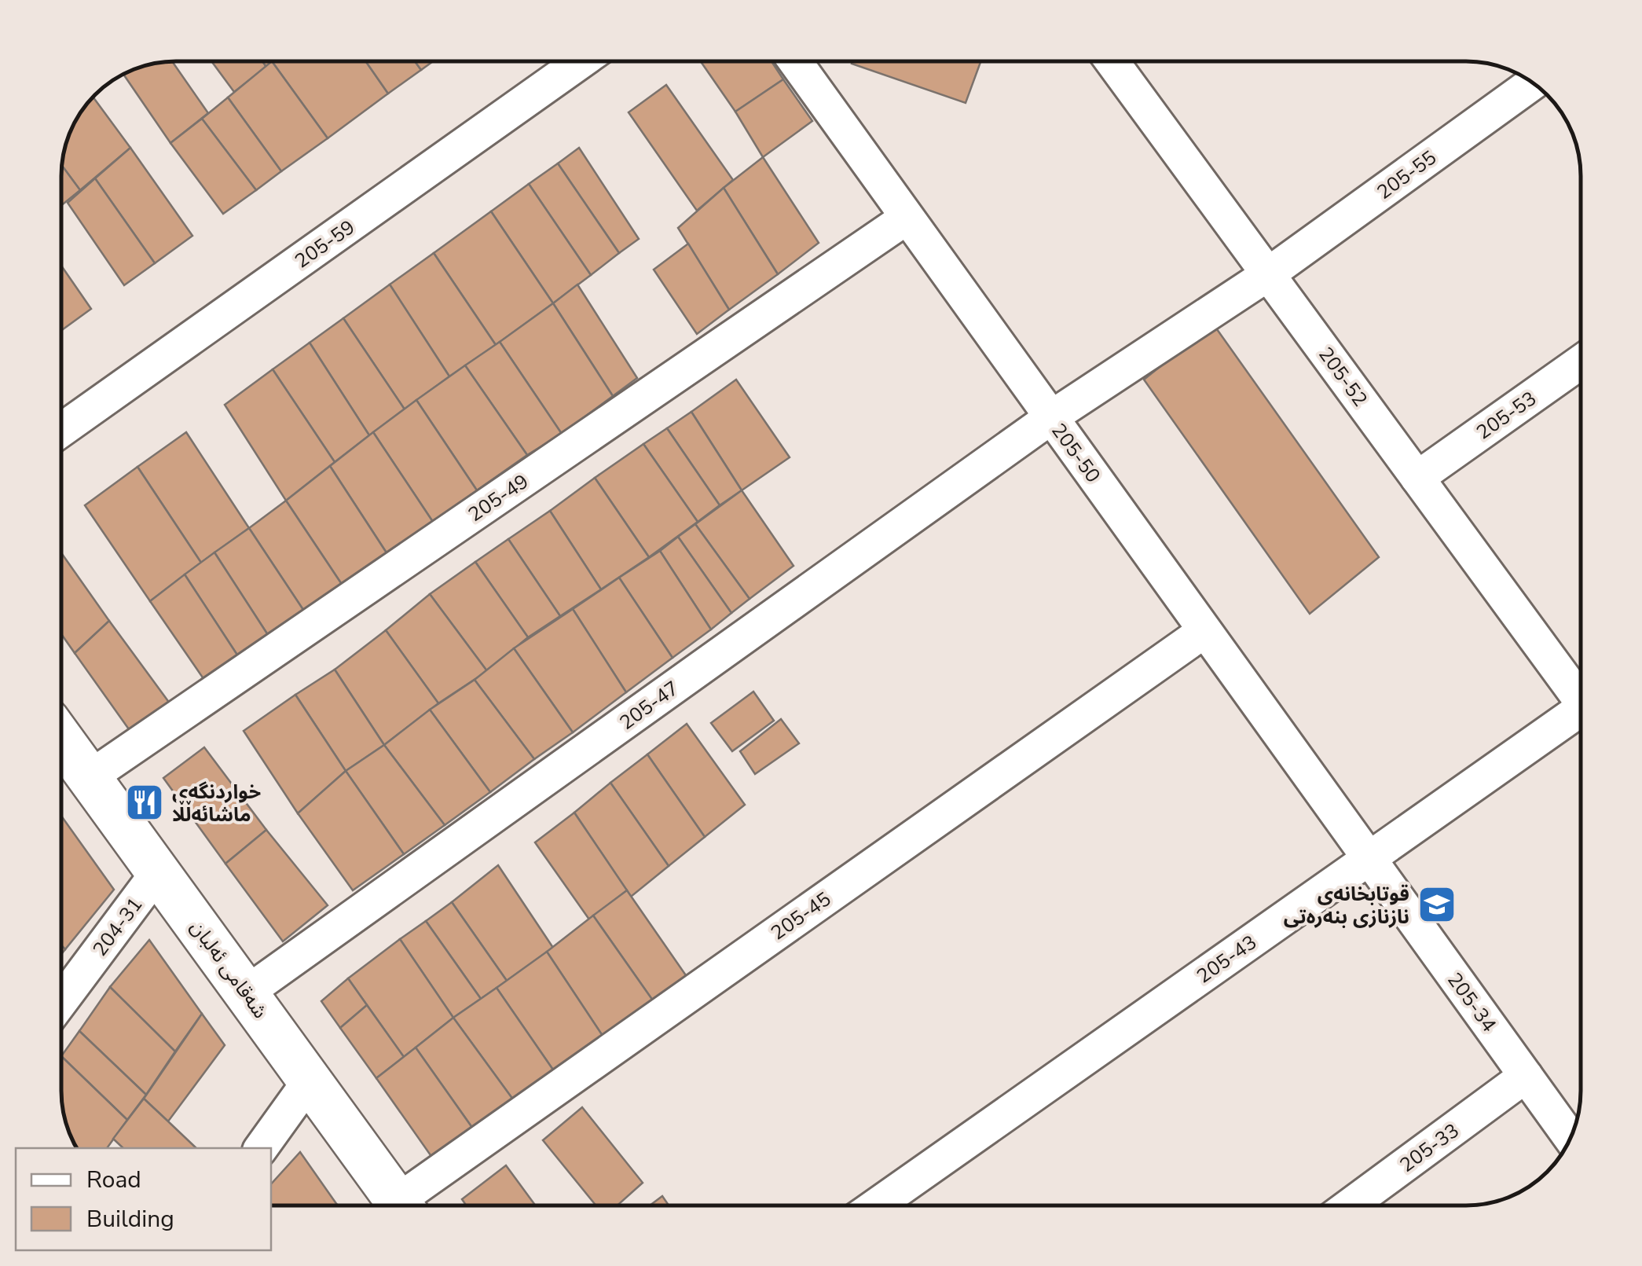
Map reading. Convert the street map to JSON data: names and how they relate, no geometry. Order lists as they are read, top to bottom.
{
  "streets": {
    "street": [
      "205-55",
      "205-59",
      "205-52",
      "205-53",
      "205-50",
      "205-49",
      "205-47",
      "205-45",
      "204-31",
      "205-43",
      "شەقامی ئەلبان",
      "205-34",
      "205-33"
    ]
  },
  "crossings": [
    ["205-55", "205-52"],
    ["205-55", "205-50"],
    ["205-55", "205-47"],
    ["205-52", "205-53"],
    ["205-50", "205-49"],
    ["205-50", "205-47"],
    ["205-50", "205-45"],
    ["205-50", "205-43"],
    ["205-50", "205-34"],
    ["205-49", "شەقامی ئەلبان"],
    ["205-47", "شەقامی ئەلبان"],
    ["204-31", "شەقامی ئەلبان"],
    ["205-43", "205-34"],
    ["205-34", "205-33"]
  ],
  "places": {
    "restaurant": ["خواردنگەی ماشائەڵڵا"],
    "school or university": ["قوتابخانەی نازنازی بنەرەتی"]
  },
  "legend": ["Road", "Building"]
}
